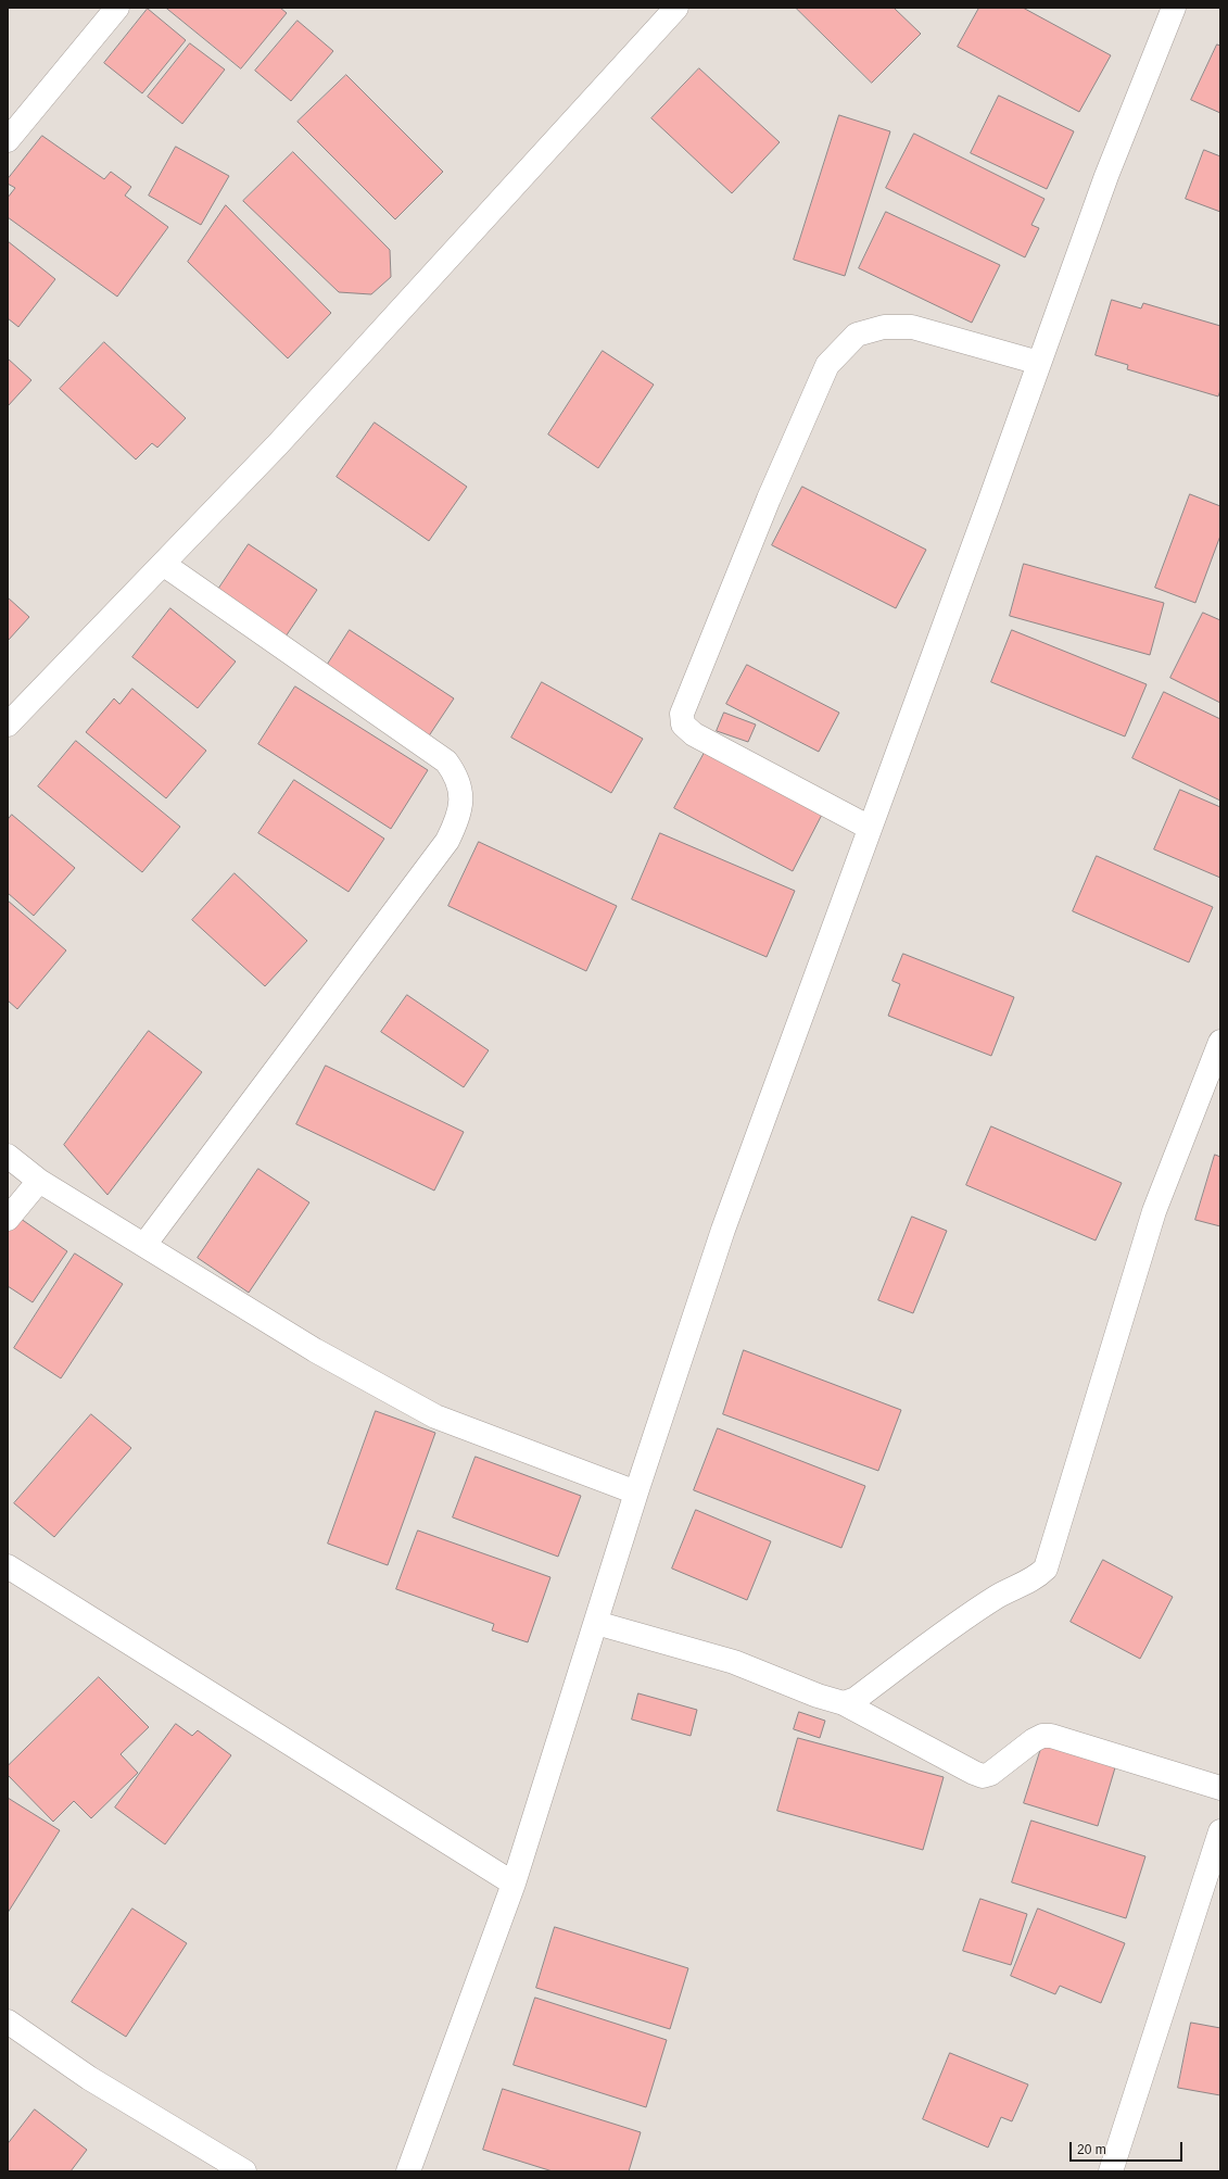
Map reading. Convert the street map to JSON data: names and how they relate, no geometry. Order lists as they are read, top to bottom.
{
  "scale_bar": "20 m"
}
